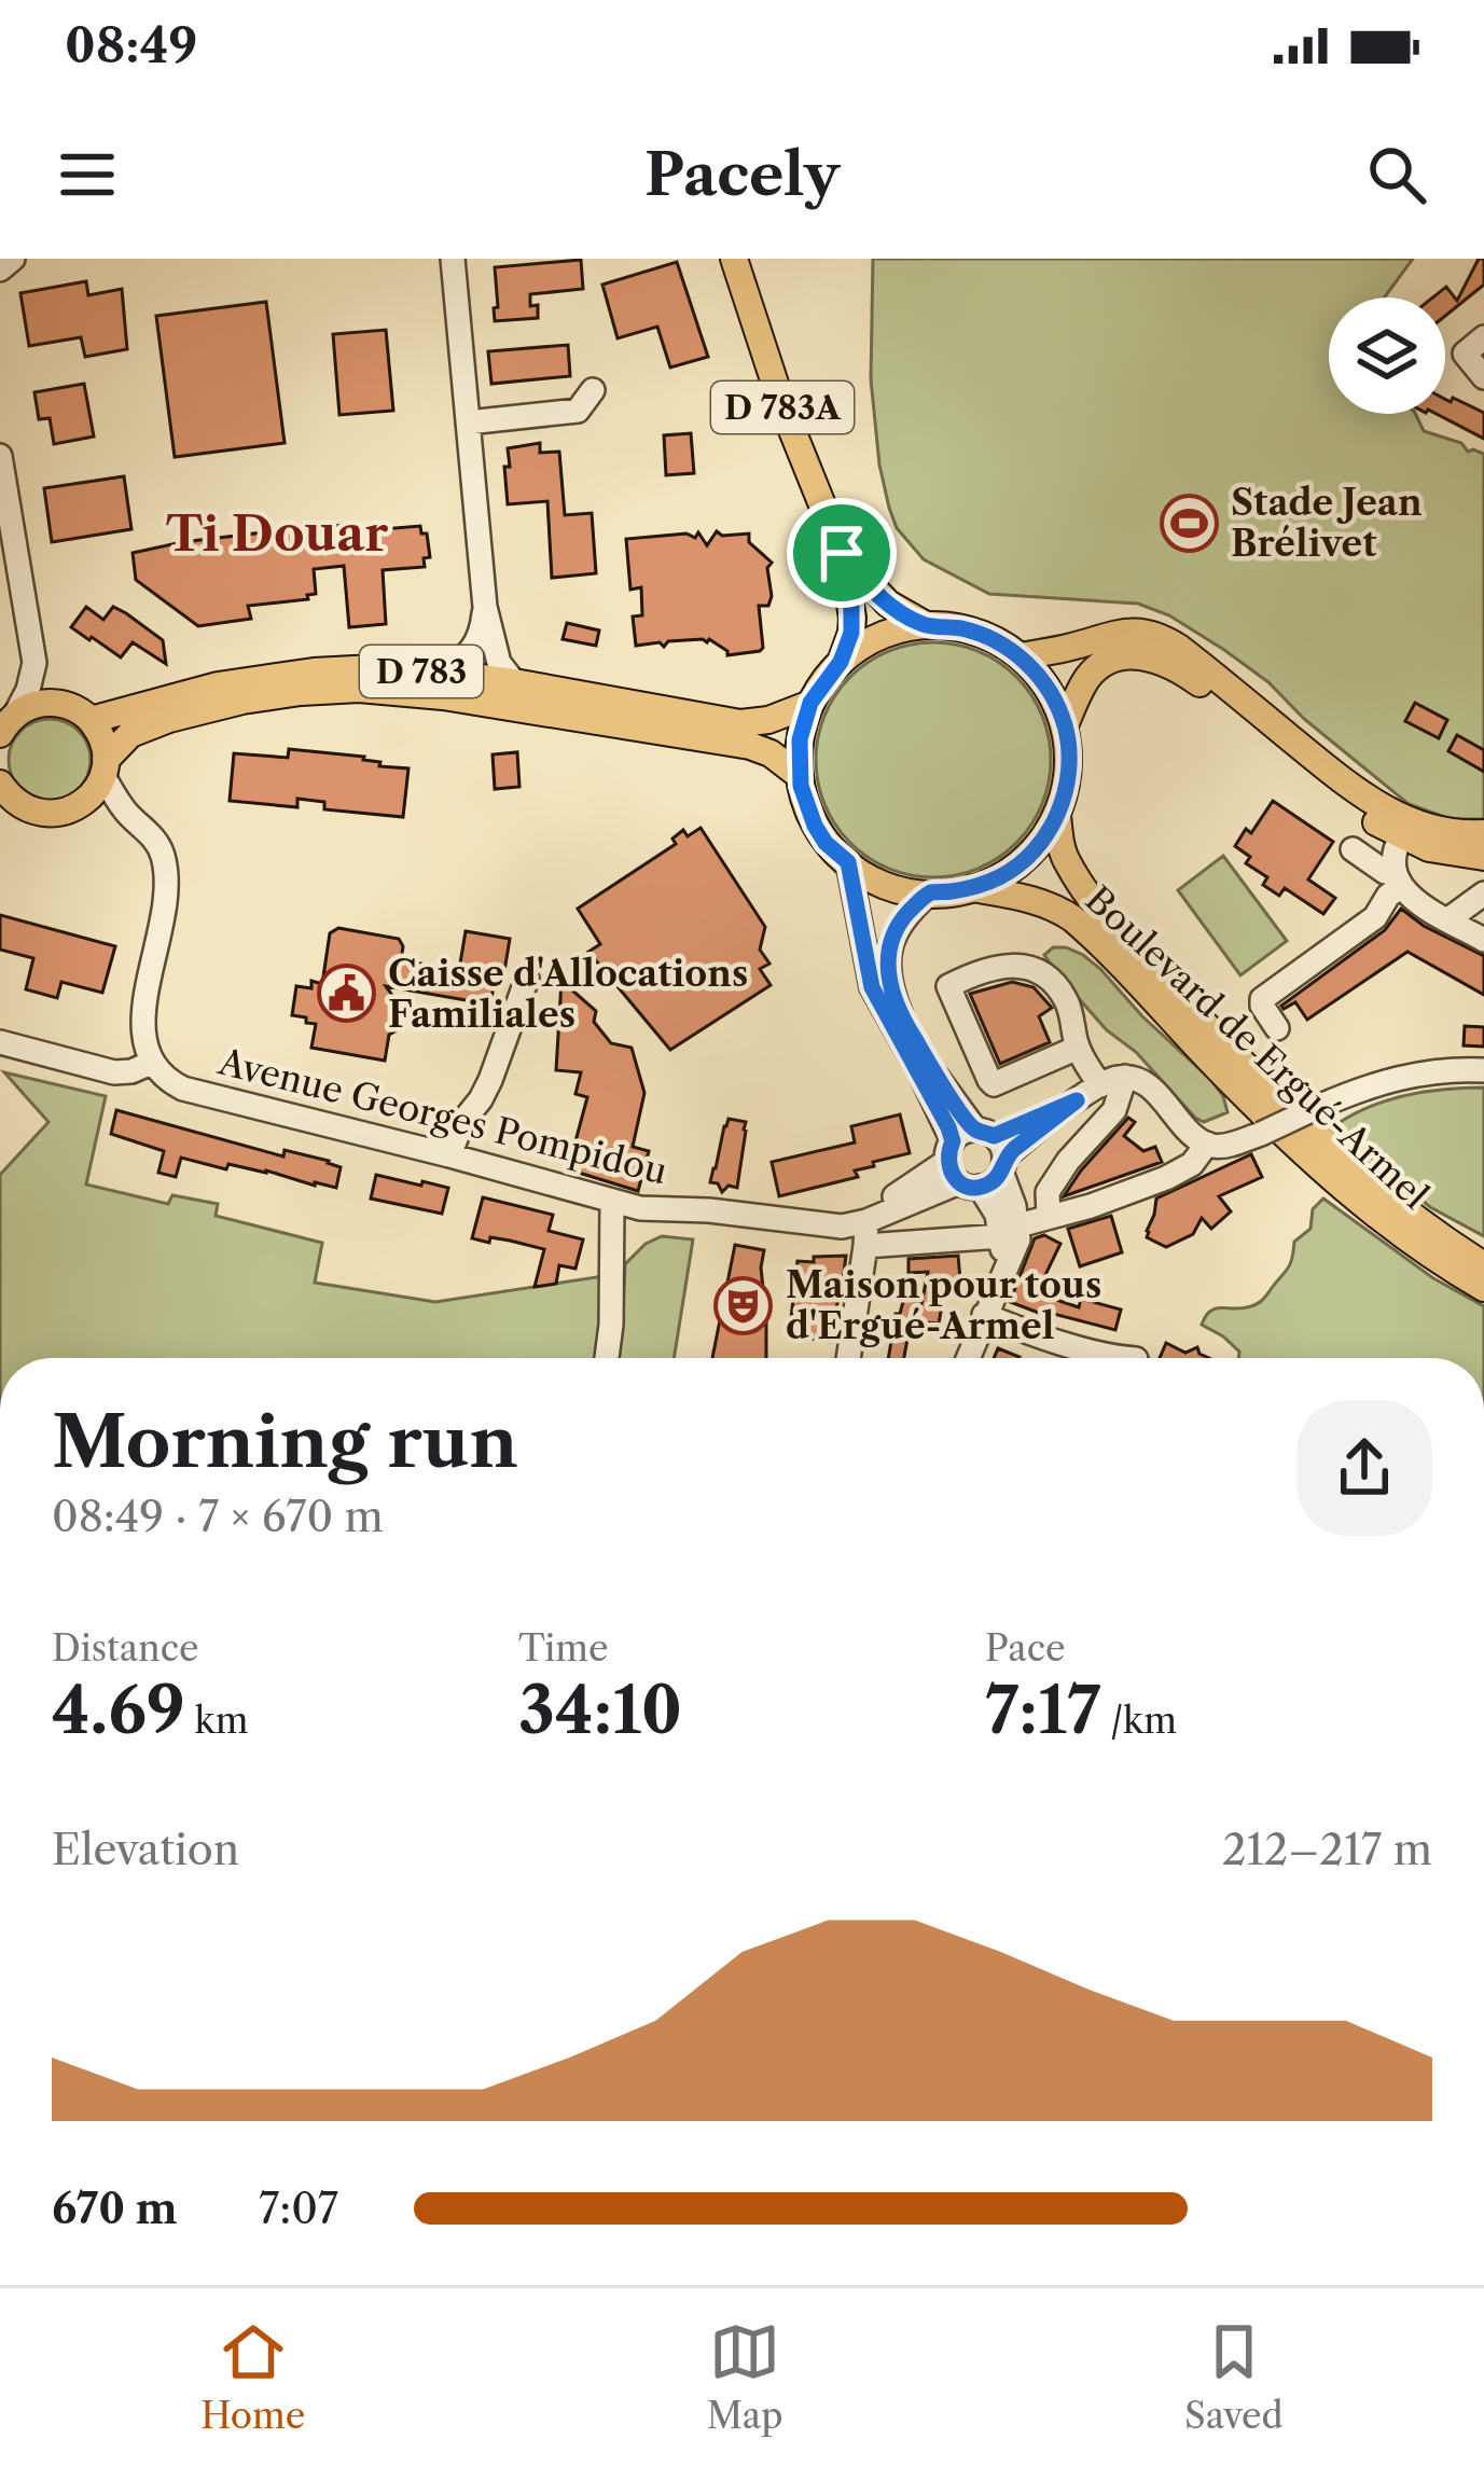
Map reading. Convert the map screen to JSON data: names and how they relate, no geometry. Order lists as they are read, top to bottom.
{
  "streets": {
    "main road": ["D 783A", "D 783", "Boulevard de Ergué-Armel"],
    "street": ["Avenue Georges Pompidou"]
  },
  "crossings": [
    ["D 783A", "D 783"],
    ["D 783A", "Boulevard de Ergué-Armel"],
    ["D 783", "Boulevard de Ergué-Armel"]
  ],
  "districts": ["Ti Douar"],
  "places": {
    "sports": ["Stade Jean Brélivet"],
    "public building": ["Caisse d'Allocations Familiales"],
    "theatre": ["Maison pour tous d'Ergué-Armel"]
  },
  "page": {
    "status": "08:49",
    "header": "Pacely",
    "heading": ["Morning run", "08:49 · 7 × 670 m"],
    "stats": [
      ["Distance", "4.69 km"],
      ["Time", "34:10"],
      ["Pace", "7:17 /km"]
    ],
    "chart": ["Elevation", "212–217 m"],
    "list": [
      {
        "name": "670 m",
        "note": "7:07"
      }
    ],
    "tabs": ["Home", "Map", "Saved"]
  }
}
